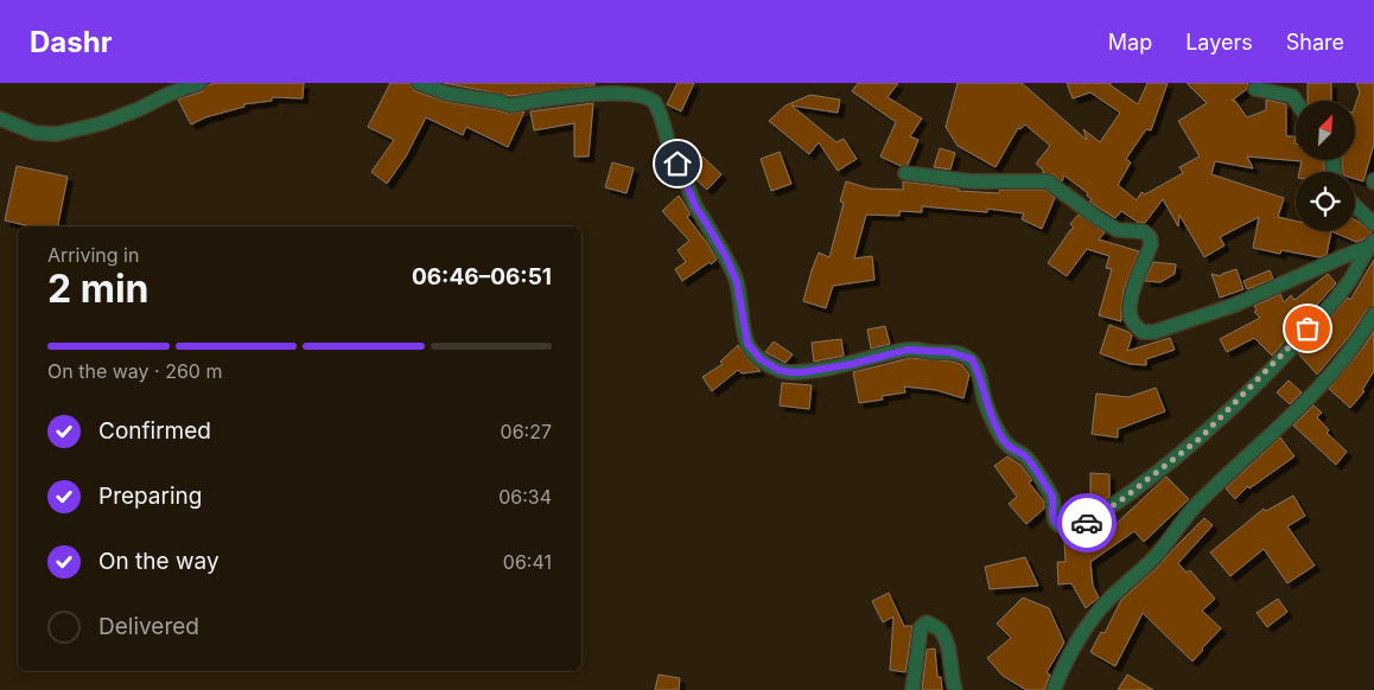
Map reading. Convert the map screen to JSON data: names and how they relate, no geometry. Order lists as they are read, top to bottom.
{
  "north": "top right",
  "page": {
    "header": "Dashr",
    "nav": ["Map", "Layers", "Share"],
    "heading": ["2 min", "Arriving in", "06:46–06:51"],
    "bar": "On the way · 260 m",
    "list": [
      ["Confirmed", "06:27"],
      ["Preparing", "06:34"],
      ["On the way", "06:41"],
      "Delivered"
    ]
  }
}
